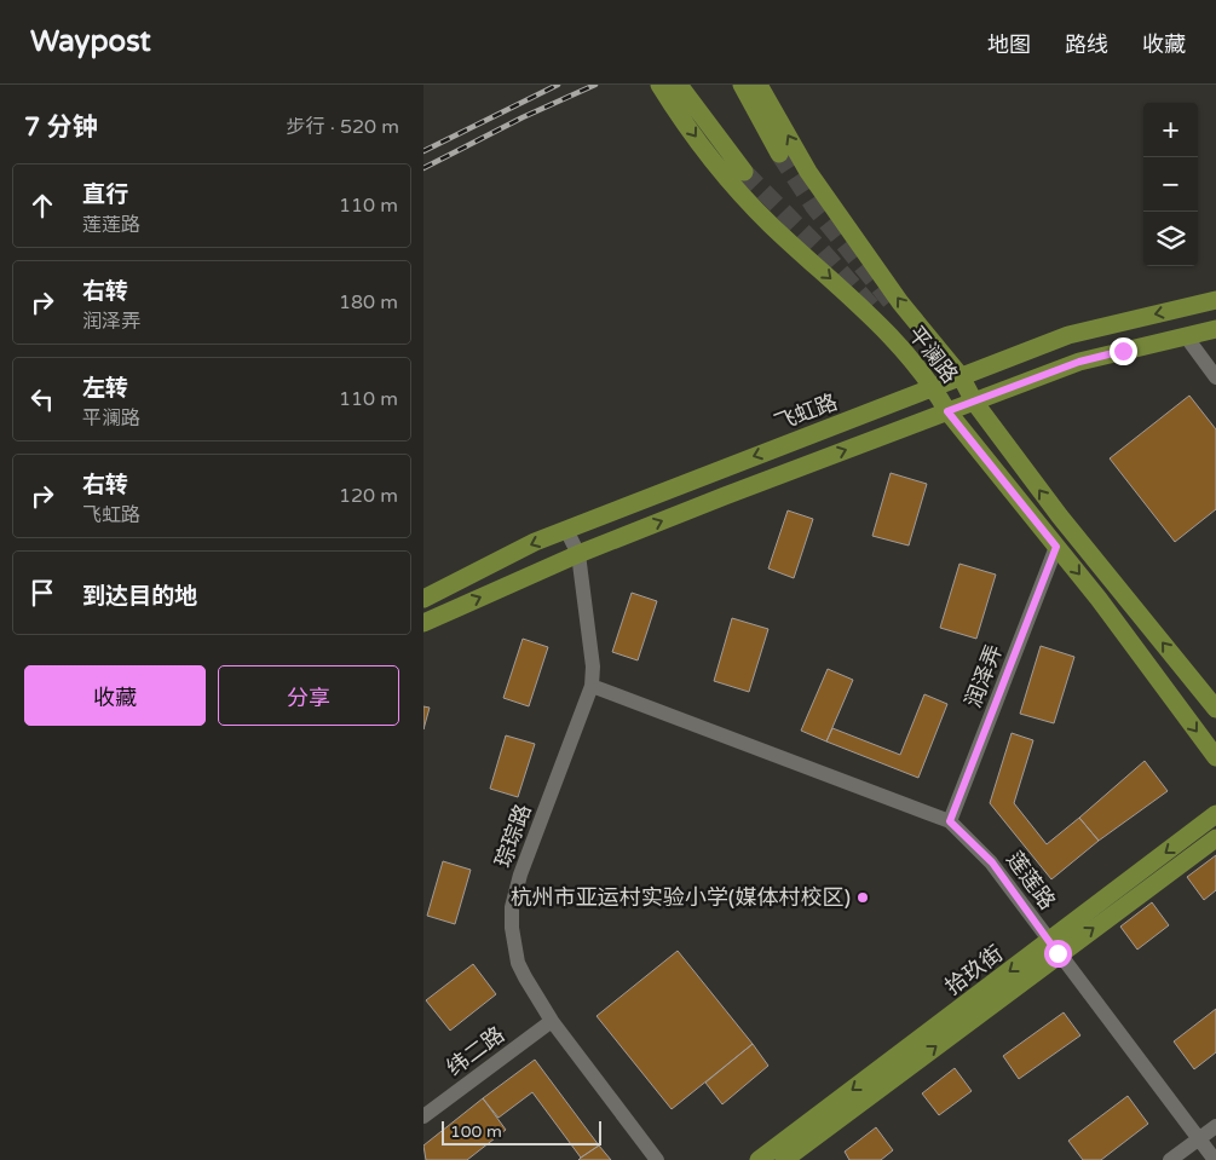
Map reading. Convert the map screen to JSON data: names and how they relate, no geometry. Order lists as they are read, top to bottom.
{
  "streets": {
    "main road": ["平澜路", "飞虹路", "拾玖街"],
    "street": [
      "润泽弄",
      "琮琮路",
      "莲莲路",
      "纬二路"
    ]
  },
  "crossings": [
    ["平澜路", "飞虹路"],
    ["平澜路", "润泽弄"],
    ["飞虹路", "琮琮路"],
    ["润泽弄", "莲莲路"],
    ["琮琮路", "莲莲路"],
    ["琮琮路", "纬二路"],
    ["莲莲路", "拾玖街"]
  ],
  "places": ["杭州市亚运村实验小学(媒体村校区)"],
  "scale_bar": "100 m",
  "page": {
    "header": "Waypost",
    "nav": ["地图", "路线", "收藏"],
    "heading": ["7 分钟", "步行 · 520 m"],
    "map_buttons": ["+", "−"],
    "list": [
      ["直行", "莲莲路", "110 m"],
      ["右转", "润泽弄", "180 m"],
      ["左转", "平澜路", "110 m"],
      ["右转", "飞虹路", "120 m"],
      "到达目的地"
    ],
    "buttons": ["收藏", "分享"],
    "scale": "100 m"
  }
}
